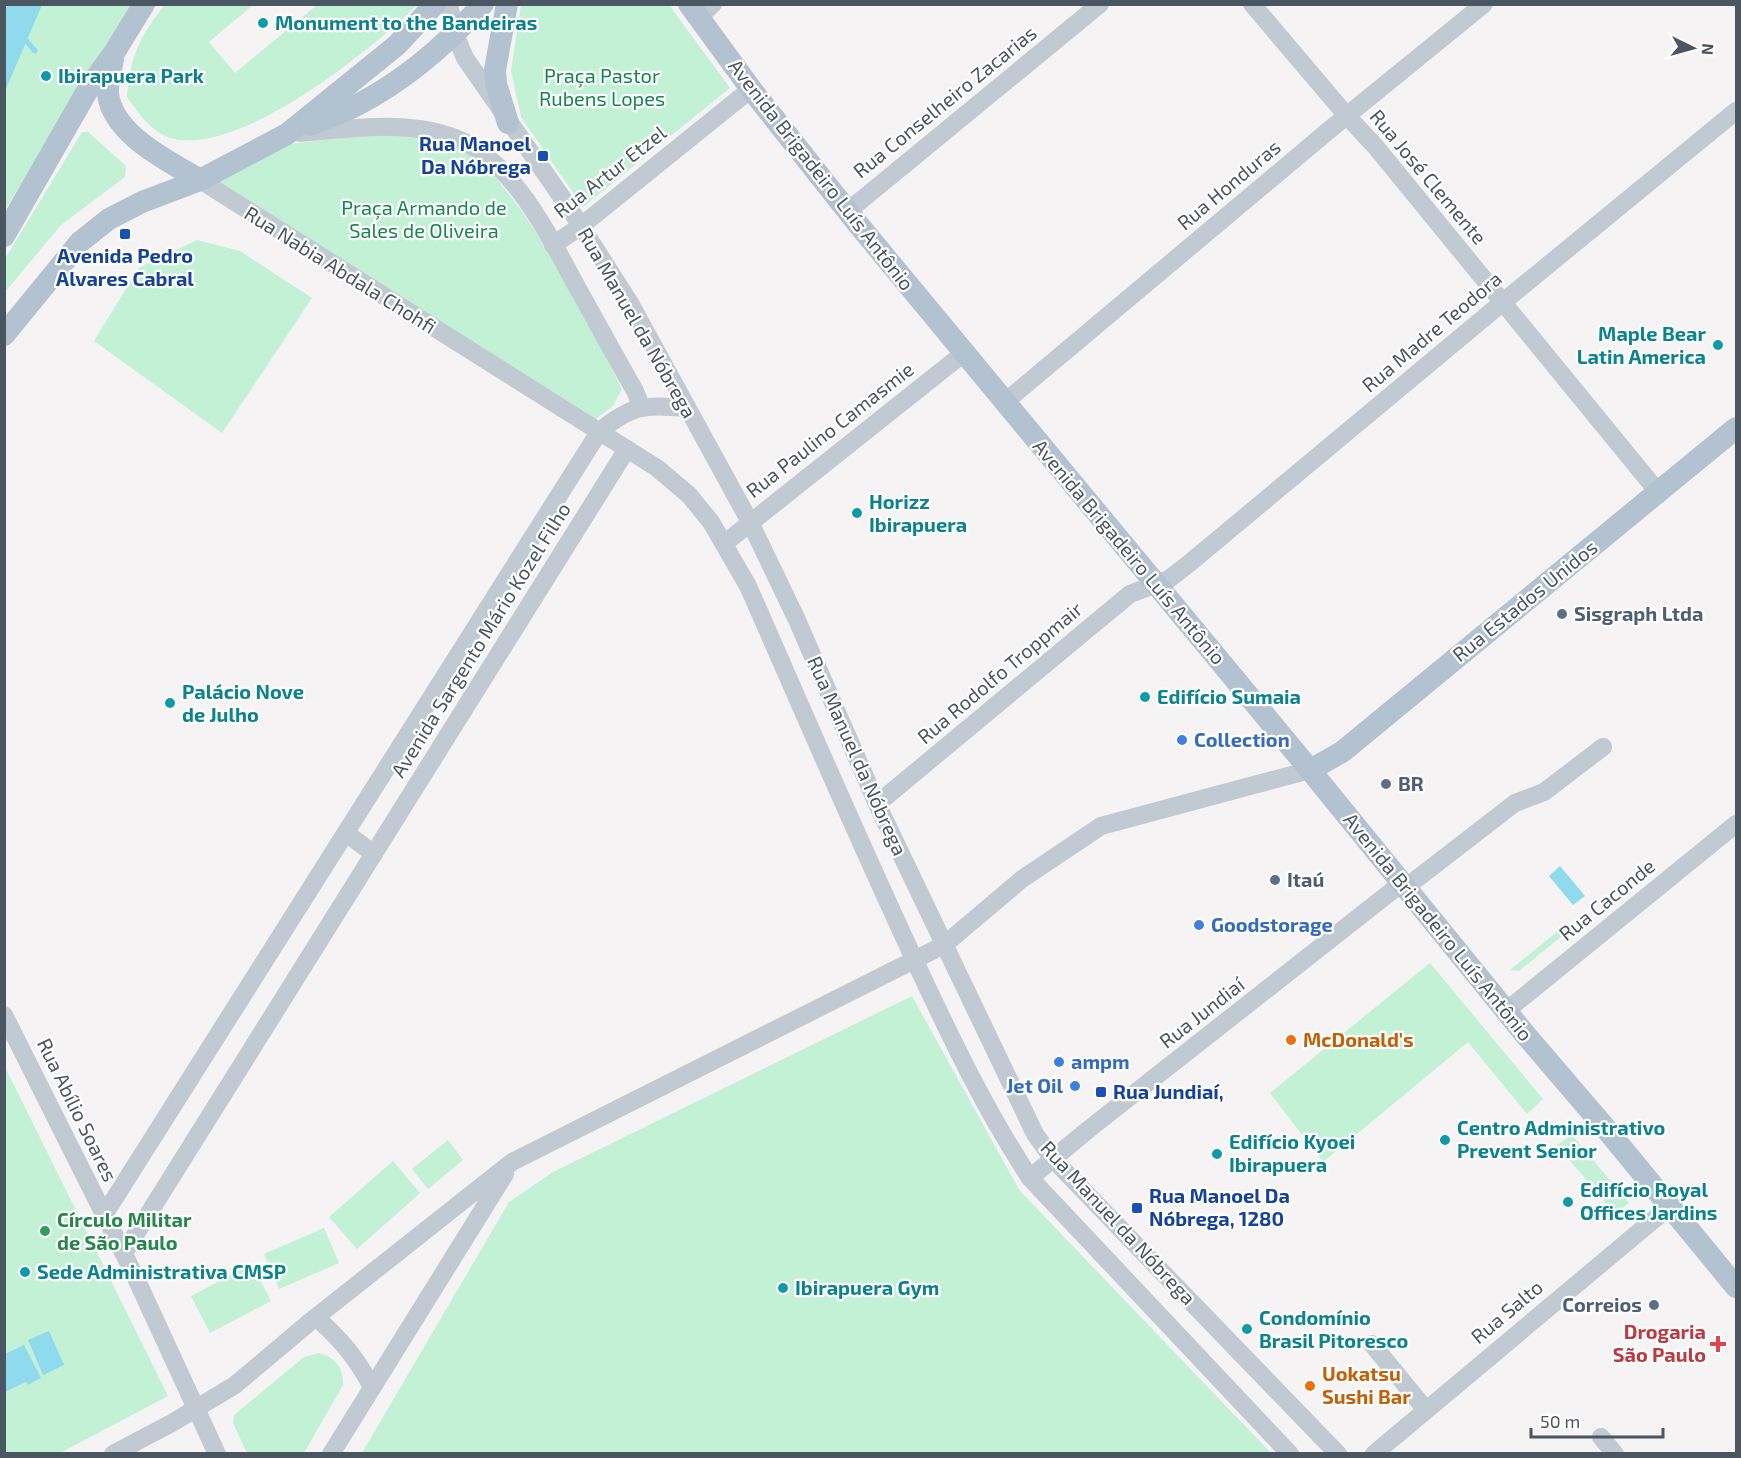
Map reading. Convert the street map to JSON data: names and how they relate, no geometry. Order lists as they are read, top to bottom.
{
  "streets": {
    "main road": ["Avenida Brigadeiro Luís Antônio", "Rua Nabia Abdala Chohfi", "Rua Estados Unidos"],
    "street": [
      "Rua Conselheiro Zacarias",
      "Rua Artur Etzel",
      "Rua José Clemente",
      "Rua Honduras",
      "Rua Manuel da Nóbrega",
      "Rua Madre Teodora",
      "Rua Paulino Camasmie",
      "Avenida Sargento Mário Kozel Filho",
      "Rua Rodolfo Troppmair",
      "Rua Caconde",
      "Rua Jundiaí",
      "Rua Abílio Soares",
      "Rua Salto"
    ]
  },
  "crossings": [
    ["Rua Conselheiro Zacarias", "Avenida Brigadeiro Luís Antônio"],
    ["Rua Artur Etzel", "Avenida Brigadeiro Luís Antônio"],
    ["Rua Artur Etzel", "Rua Manuel da Nóbrega"],
    ["Avenida Brigadeiro Luís Antônio", "Rua Honduras"],
    ["Avenida Brigadeiro Luís Antônio", "Rua Madre Teodora"],
    ["Avenida Brigadeiro Luís Antônio", "Rua Paulino Camasmie"],
    ["Avenida Brigadeiro Luís Antônio", "Rua Estados Unidos"],
    ["Avenida Brigadeiro Luís Antônio", "Rua Rodolfo Troppmair"],
    ["Avenida Brigadeiro Luís Antônio", "Rua Caconde"],
    ["Avenida Brigadeiro Luís Antônio", "Rua Jundiaí"],
    ["Avenida Brigadeiro Luís Antônio", "Rua Salto"],
    ["Rua José Clemente", "Rua Honduras"],
    ["Rua José Clemente", "Rua Madre Teodora"],
    ["Rua José Clemente", "Rua Estados Unidos"],
    ["Rua Nabia Abdala Chohfi", "Rua Manuel da Nóbrega"],
    ["Rua Nabia Abdala Chohfi", "Avenida Sargento Mário Kozel Filho"],
    ["Rua Manuel da Nóbrega", "Rua Paulino Camasmie"],
    ["Rua Manuel da Nóbrega", "Avenida Sargento Mário Kozel Filho"],
    ["Rua Manuel da Nóbrega", "Rua Rodolfo Troppmair"],
    ["Rua Manuel da Nóbrega", "Rua Jundiaí"],
    ["Rua Madre Teodora", "Rua Rodolfo Troppmair"],
    ["Avenida Sargento Mário Kozel Filho", "Rua Abílio Soares"]
  ],
  "parks": ["Praça Pastor Rubens Lopes", "Praça Armando de Sales de Oliveira"],
  "places": {
    "other": [
      "Monument to the Bandeiras",
      "Ibirapuera Park",
      "Maple Bear Latin America",
      "Horizz Ibirapuera",
      "Sisgraph Ltda",
      "Edifício Sumaia",
      "Palácio Nove de Julho",
      "Collection",
      "BR",
      "Itaú",
      "Goodstorage",
      "McDonald's",
      "ampm",
      "Jet Oil",
      "Centro Administrativo Prevent Senior",
      "Edifício Kyoei Ibirapuera",
      "Edifício Royal Offices Jardins",
      "Círculo Militar de São Paulo",
      "Sede Administrativa CMSP",
      "Ibirapuera Gym",
      "Correios",
      "Condomínio Brasil Pitoresco",
      "Uokatsu Sushi Bar"
    ],
    "transit": [
      "Rua Manoel Da Nóbrega",
      "Avenida Pedro Alvares Cabral",
      "Rua Jundiaí,",
      "Rua Manoel Da Nóbrega, 1280"
    ],
    "health": ["Drogaria São Paulo"]
  },
  "scale_bar": "50 m",
  "north": "right"
}
